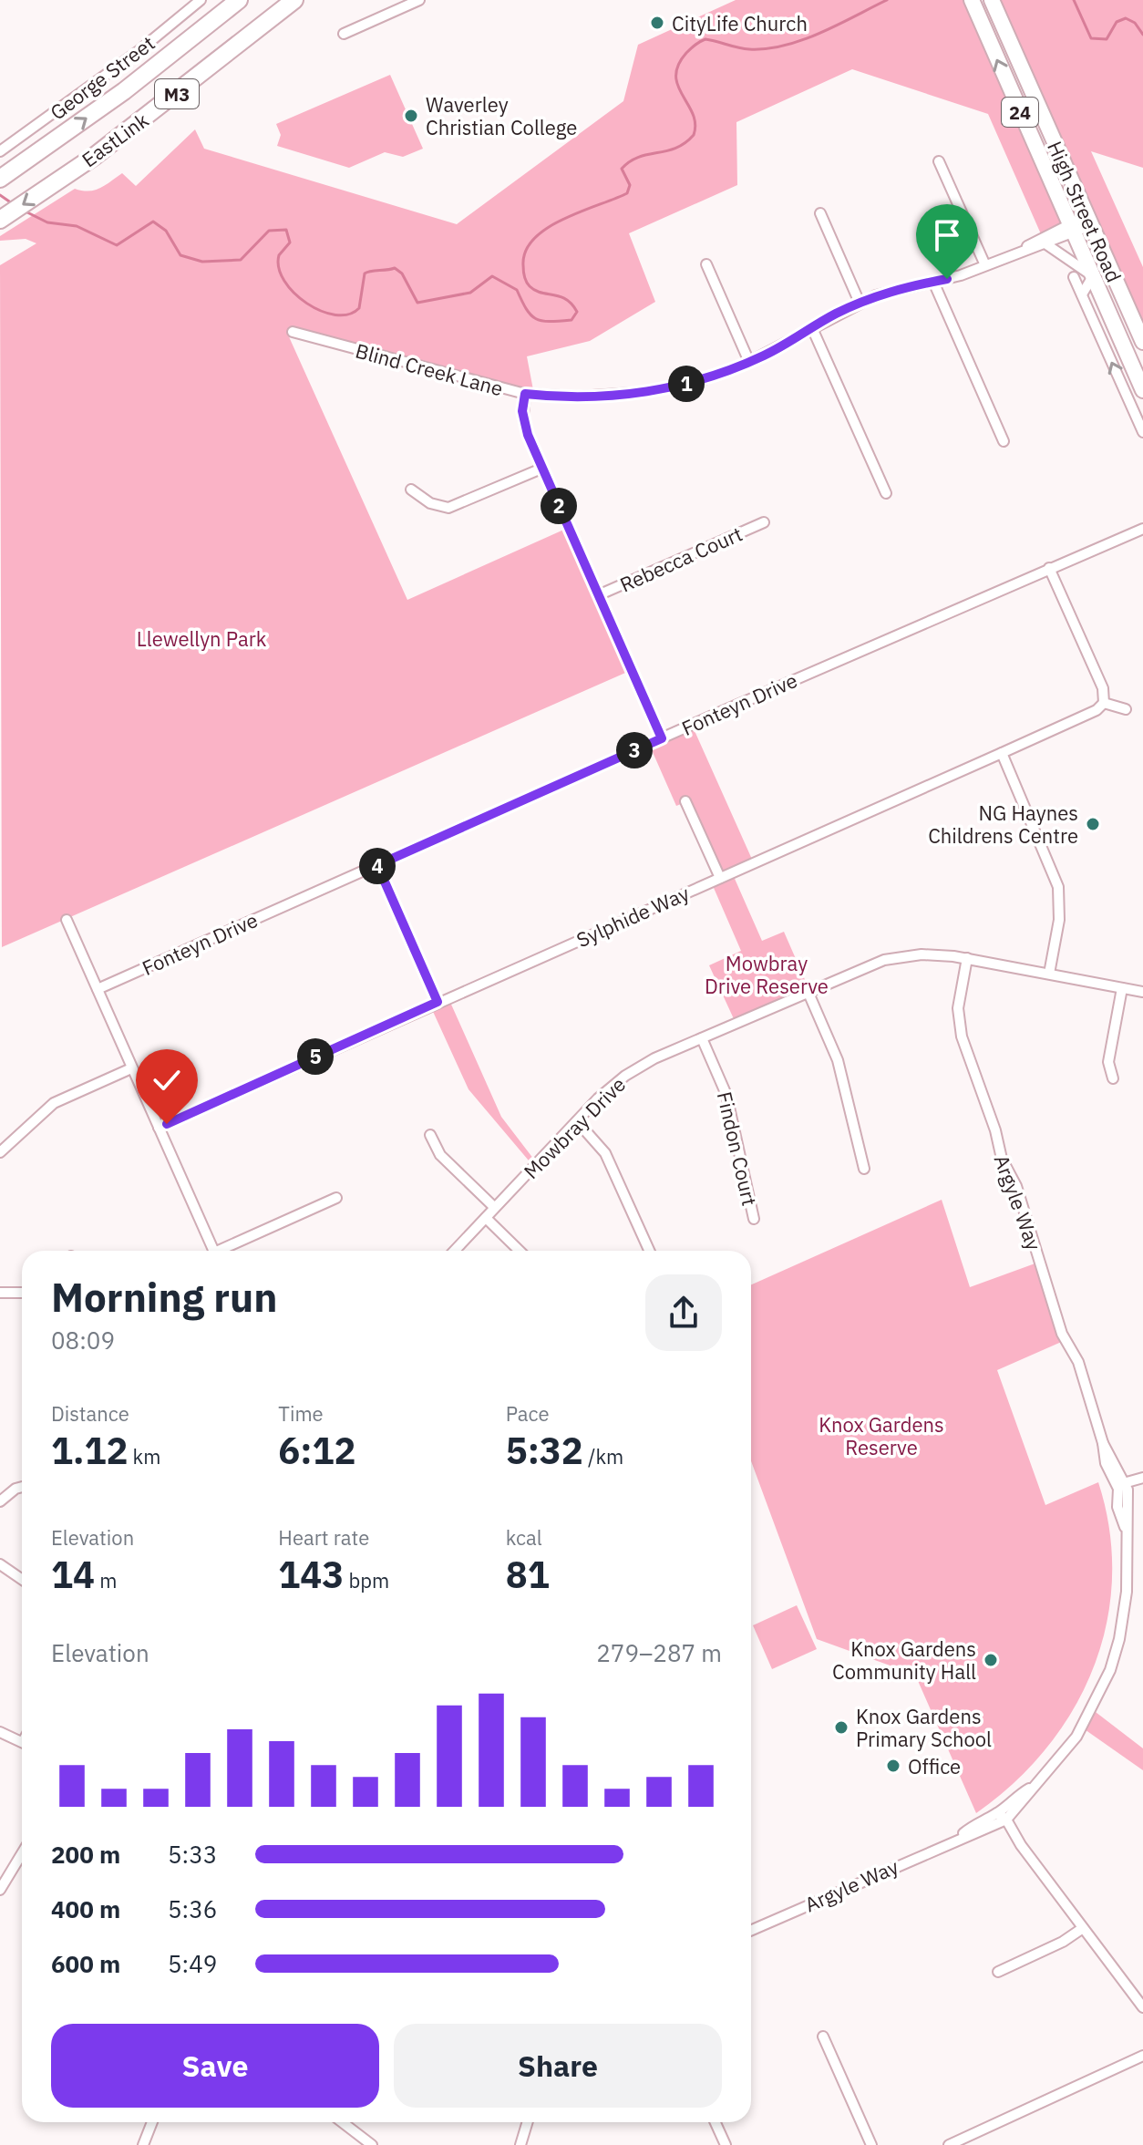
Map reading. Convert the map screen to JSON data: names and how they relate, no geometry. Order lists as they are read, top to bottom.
{
  "streets": {
    "highway": ["M3", "EastLink"],
    "main road": ["24", "High Street Road"],
    "street": [
      "George Street",
      "Blind Creek Lane",
      "Rebecca Court",
      "Fonteyn Drive",
      "Sylphide Way",
      "Mowbray Drive",
      "Findon Court",
      "Argyle Way"
    ]
  },
  "crossings": [
    ["High Street Road", "Blind Creek Lane"],
    ["Mowbray Drive", "Findon Court"],
    ["Mowbray Drive", "Argyle Way"]
  ],
  "parks": ["Llewellyn Park", "Mowbray Drive Reserve", "Knox Gardens Reserve"],
  "places": [
    "CityLife Church",
    "Waverley Christian College",
    "NG Haynes Childrens Centre",
    "Knox Gardens Community Hall",
    "Knox Gardens Primary School",
    "Office"
  ],
  "page": {
    "pins": [
      "1",
      "2",
      "3",
      "4",
      "5"
    ],
    "heading": ["Morning run", "08:09"],
    "stats": [
      ["Distance", "1.12 km"],
      ["Time", "6:12"],
      ["Pace", "5:32 /km"],
      ["Elevation", "14 m"],
      ["Heart rate", "143 bpm"],
      ["kcal", "81"]
    ],
    "chart": ["Elevation", "279–287 m"],
    "list": [
      {
        "name": "200 m",
        "note": "5:33"
      },
      {
        "name": "400 m",
        "note": "5:36"
      },
      {
        "name": "600 m",
        "note": "5:49"
      }
    ],
    "buttons": ["Save", "Share"]
  }
}
